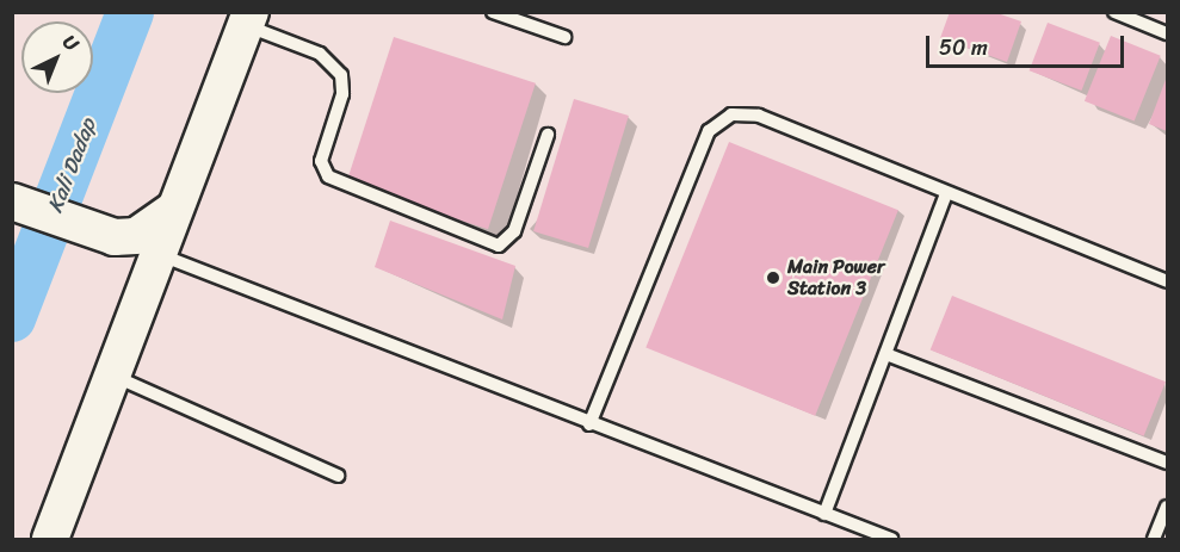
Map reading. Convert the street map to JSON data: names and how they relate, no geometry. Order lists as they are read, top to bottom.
{
  "water": ["Kali Dadap"],
  "places": ["Main Power Station 3"],
  "scale_bar": "50 m",
  "north": "top right"
}
